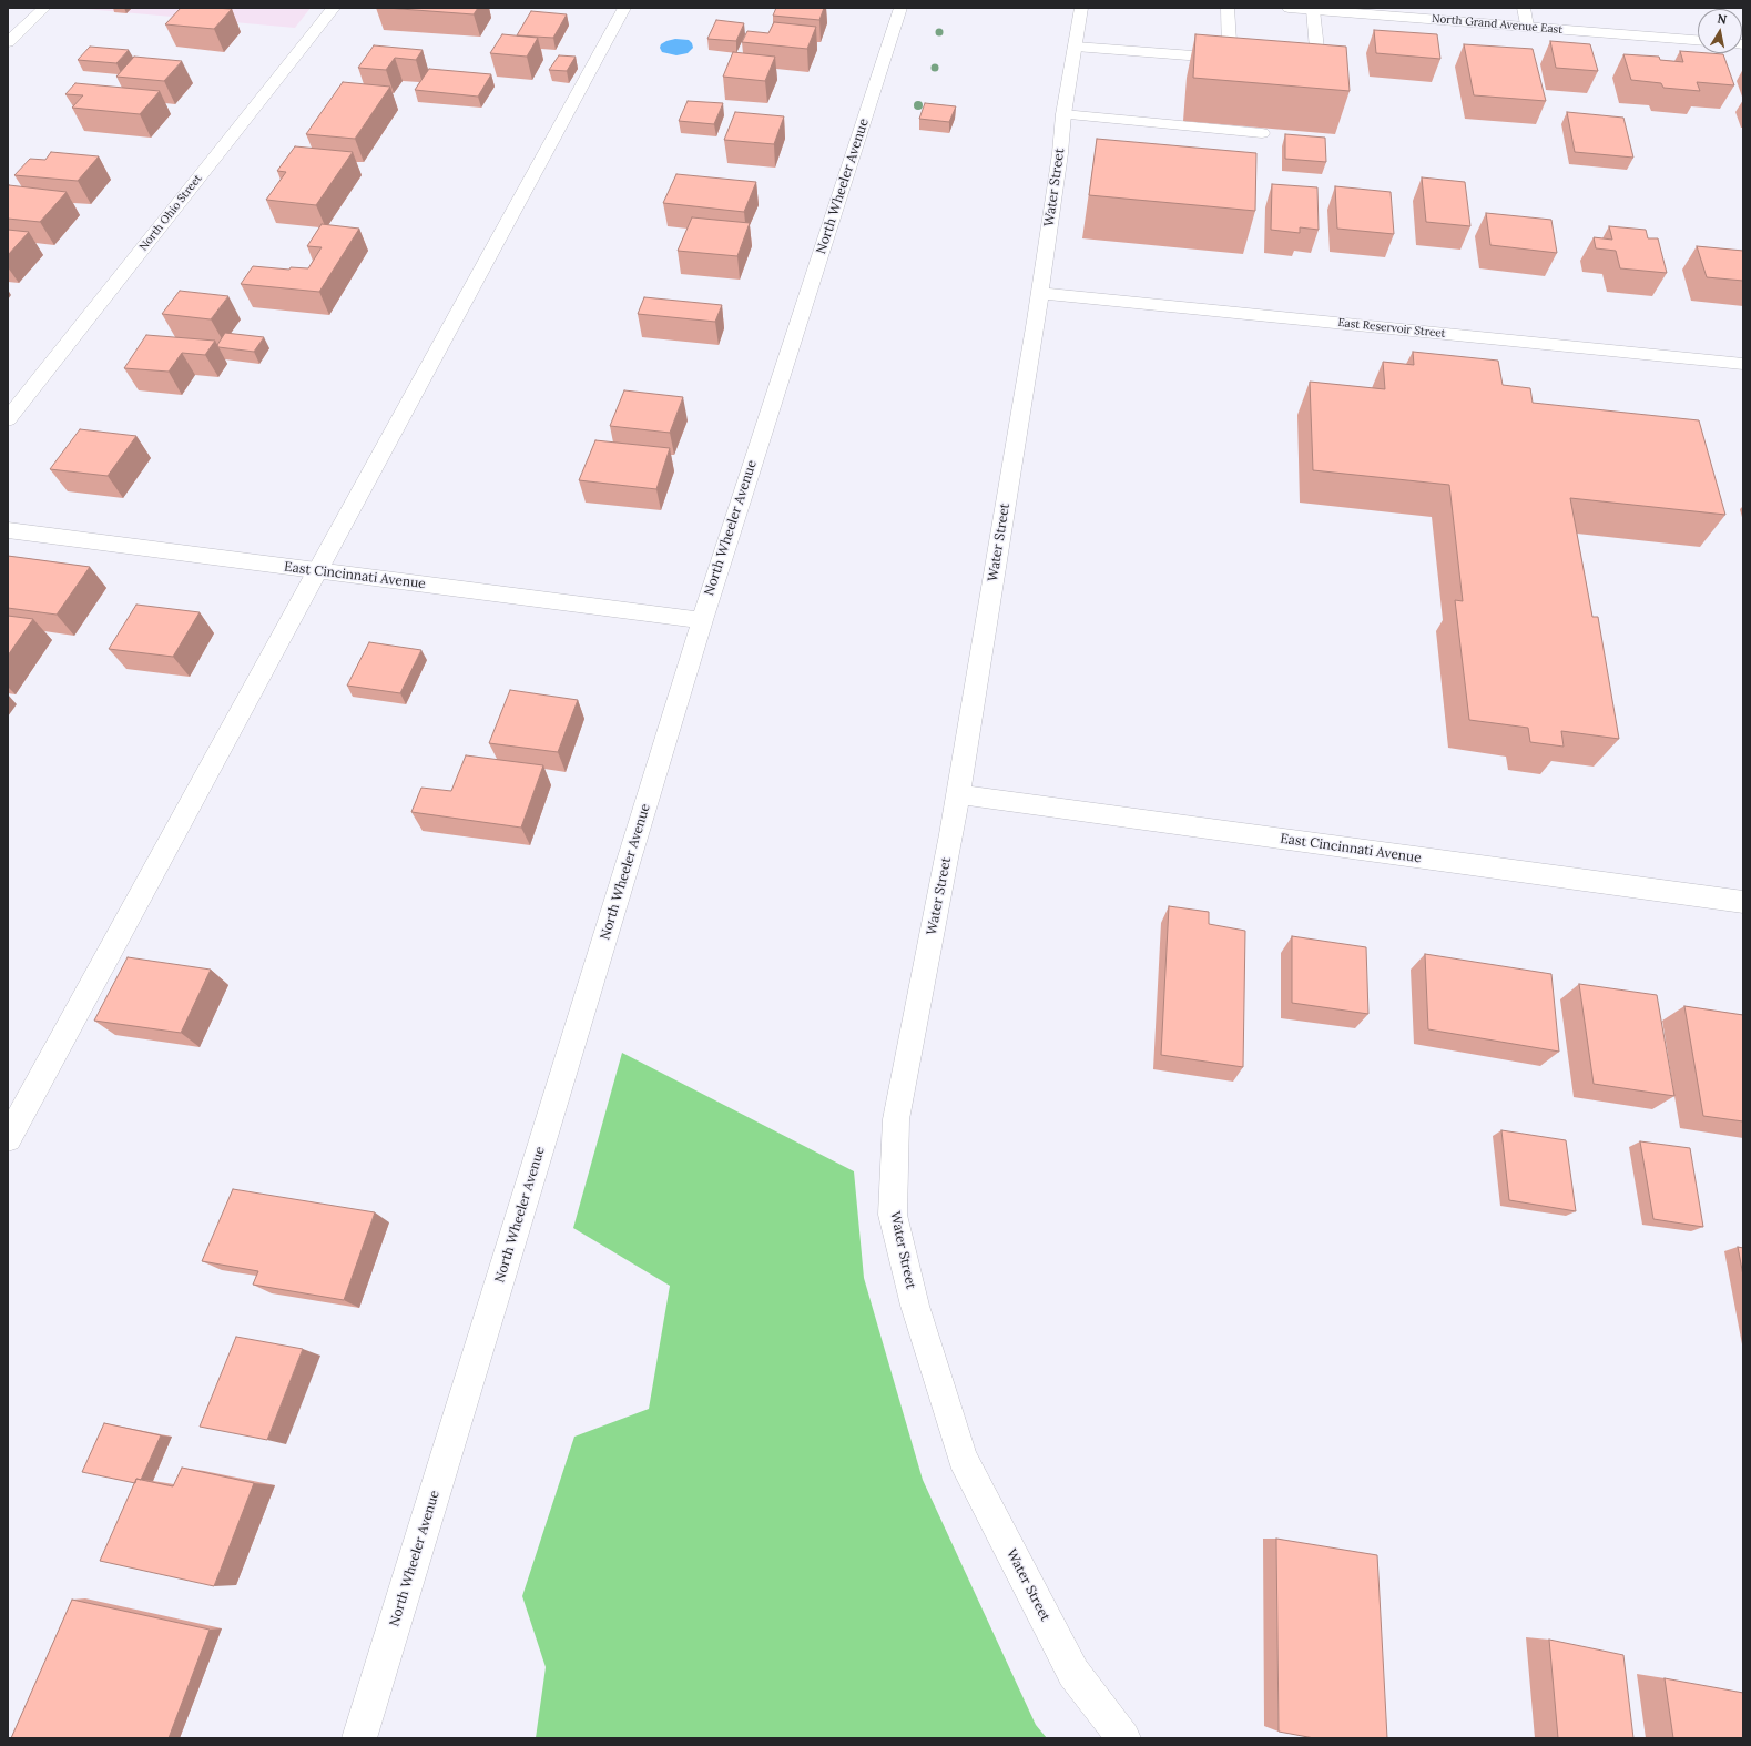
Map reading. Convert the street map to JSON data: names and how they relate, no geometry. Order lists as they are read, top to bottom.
{
  "streets": {
    "street": [
      "North Grand Avenue East",
      "North Wheeler Avenue",
      "Water Street",
      "North Ohio Street",
      "East Reservoir Street",
      "East Cincinnati Avenue"
    ]
  },
  "crossings": [
    ["North Wheeler Avenue", "East Cincinnati Avenue"],
    ["Water Street", "East Reservoir Street"],
    ["Water Street", "East Cincinnati Avenue"]
  ],
  "north": "top"
}
